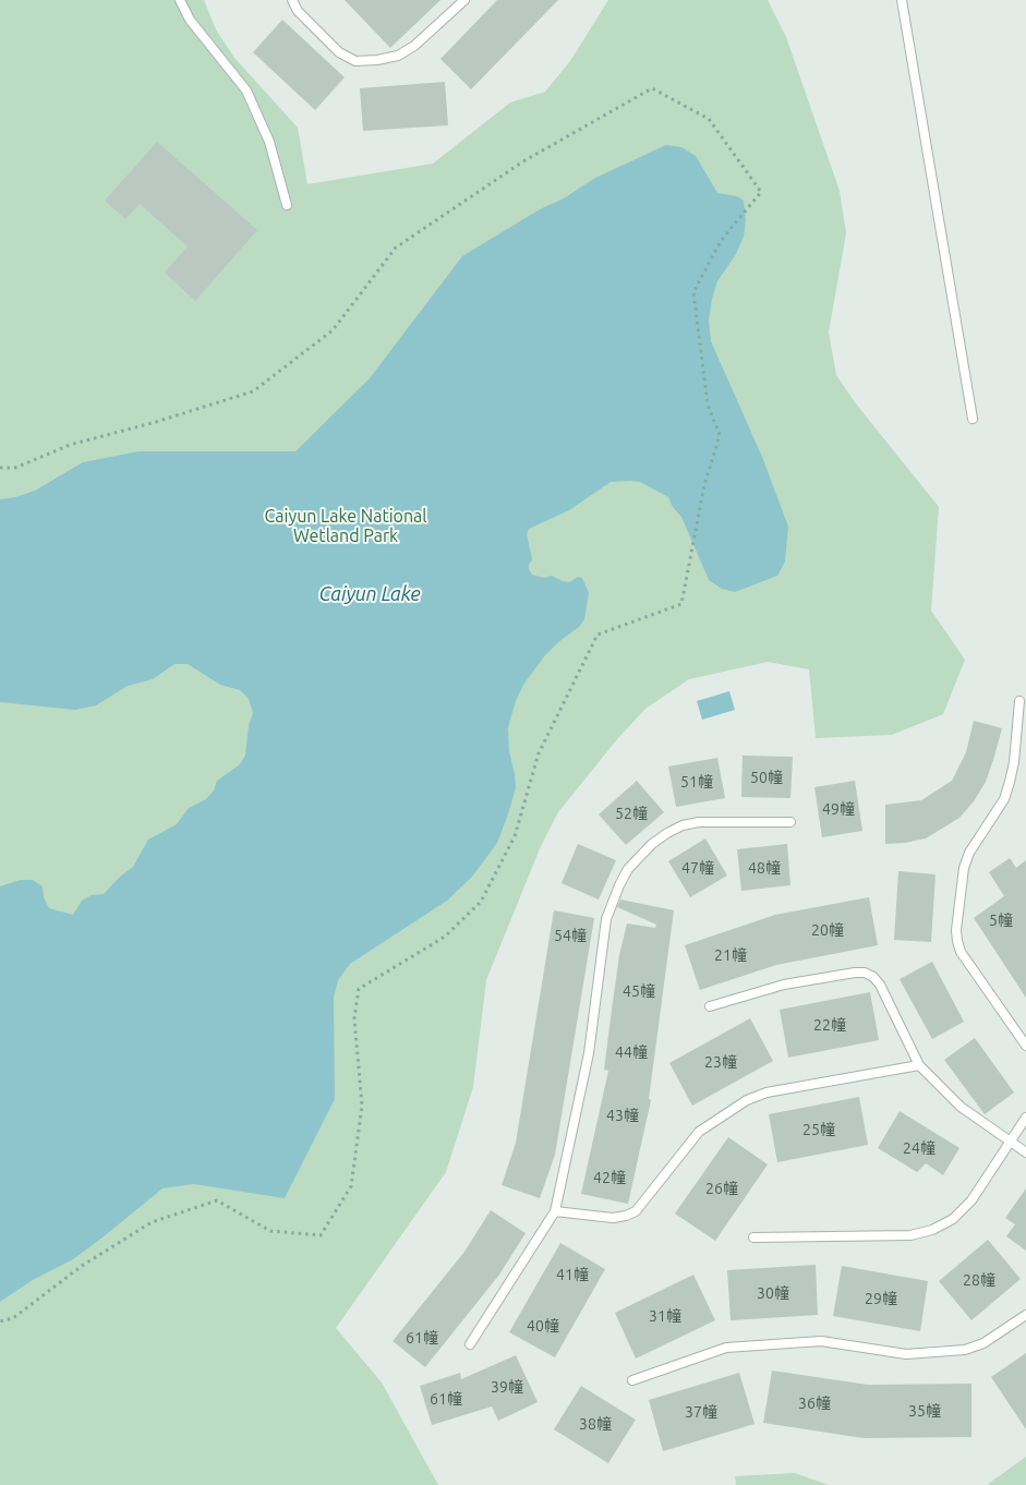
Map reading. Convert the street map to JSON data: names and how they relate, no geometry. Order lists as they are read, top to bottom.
{
  "water": ["Caiyun Lake"],
  "parks": ["Caiyun Lake National Wetland Park"],
  "house_numbers": [
    "50幢",
    "51幢",
    "49幢",
    "52幢",
    "47幢",
    "48幢",
    "5幢",
    "20幢",
    "54幢",
    "21幢",
    "45幢",
    "22幢",
    "44幢",
    "23幢",
    "43幢",
    "25幢",
    "24幢",
    "42幢",
    "26幢",
    "41幢",
    "28幢",
    "30幢",
    "29幢",
    "31幢",
    "40幢",
    "61幢",
    "39幢",
    "61幢",
    "36幢",
    "35幢",
    "37幢",
    "38幢"
  ]
}
